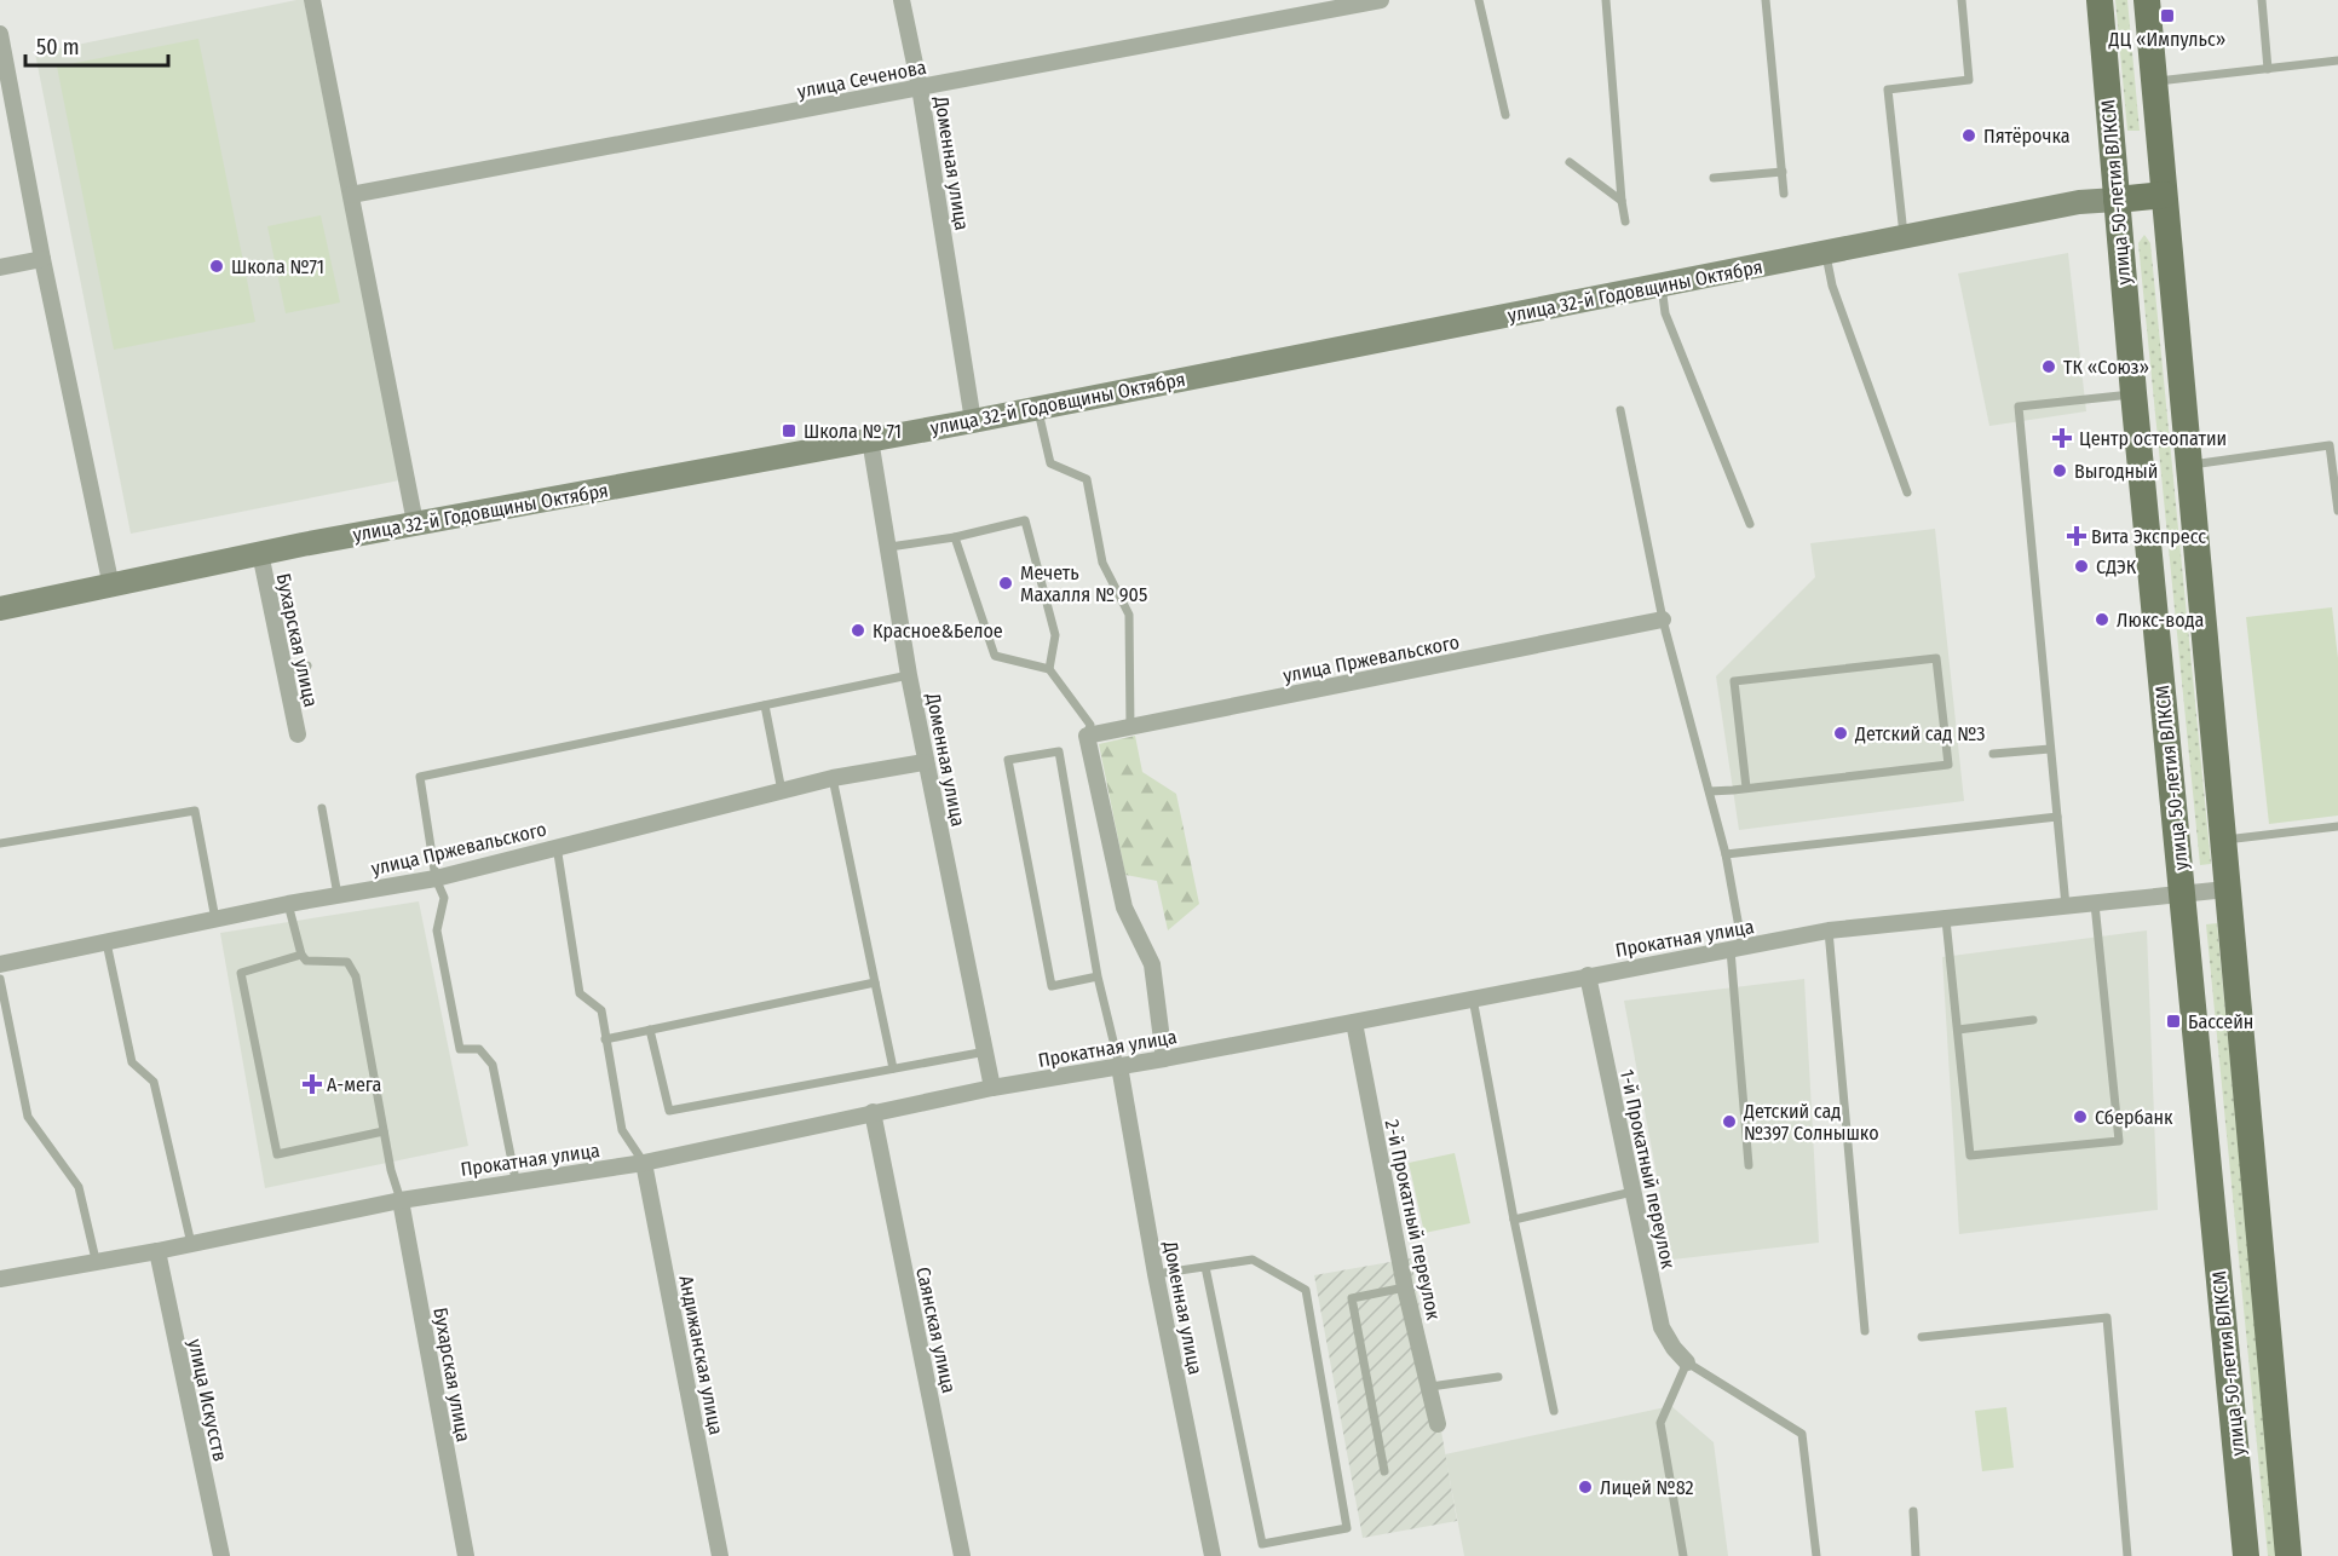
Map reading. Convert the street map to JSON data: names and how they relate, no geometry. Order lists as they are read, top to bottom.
{
  "streets": {
    "main road": ["улица 50-летия ВЛКСМ", "улица 32-й Годовщины Октября"],
    "street": [
      "улица Сеченова",
      "Доменная улица",
      "Бухарская улица",
      "улица Пржевальского",
      "Прокатная улица",
      "1-й Прокатный переулок",
      "2-й Прокатный переулок",
      "Саянская улица",
      "Андижанская улица",
      "улица Искусств"
    ]
  },
  "crossings": [
    ["улица Сеченова", "Доменная улица"],
    ["Доменная улица", "улица 32-й Годовщины Октября"],
    ["Доменная улица", "улица Пржевальского"],
    ["Доменная улица", "Прокатная улица"],
    ["улица 50-летия ВЛКСМ", "улица 32-й Годовщины Октября"],
    ["улица 50-летия ВЛКСМ", "Прокатная улица"],
    ["улица 32-й Годовщины Октября", "Бухарская улица"],
    ["Бухарская улица", "Прокатная улица"],
    ["Прокатная улица", "1-й Прокатный переулок"],
    ["Прокатная улица", "2-й Прокатный переулок"],
    ["Прокатная улица", "Саянская улица"],
    ["Прокатная улица", "Андижанская улица"],
    ["Прокатная улица", "улица Искусств"]
  ],
  "places": {
    "transit": ["ДЦ «Импульс»", "Школа № 71", "Бассейн"],
    "other": [
      "Пятёрочка",
      "Школа №71",
      "ТК «Союз»",
      "Выгодный",
      "СДЭК",
      "Мечеть Махалля № 905",
      "Люкс-вода",
      "Красное&Белое",
      "Детский сад №3",
      "Сбербанк",
      "Детский сад №397 Солнышко",
      "Лицей №82"
    ],
    "health": ["Центр остеопатии", "Вита Экспресс", "А-мега"]
  },
  "scale_bar": "50 m"
}
